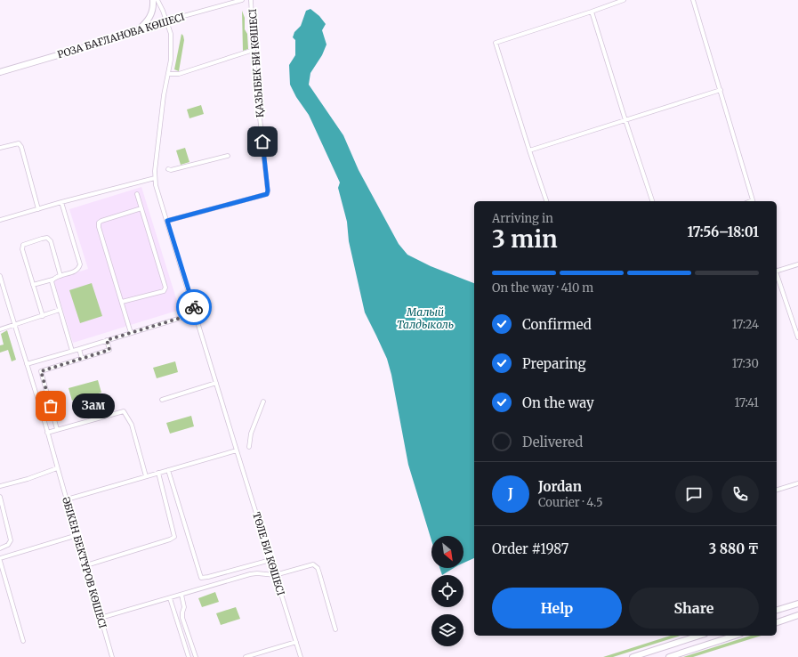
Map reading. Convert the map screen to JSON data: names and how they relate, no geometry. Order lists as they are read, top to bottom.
{
  "streets": {
    "street": [
      "РОЗА БАҒЛАНОВА КӨШЕСІ",
      "ҚАЗЫБЕК БИ КӨШЕСІ",
      "ТӨЛЕ БИ КӨШЕСІ",
      "ӘБІКЕН БЕКТҰРОВ КӨШЕСІ"
    ]
  },
  "crossings": [
    ["ҚАЗЫБЕК БИ КӨШЕСІ", "ТӨЛЕ БИ КӨШЕСІ"]
  ],
  "water": ["Малый Талдыколь"],
  "places": ["Зам"],
  "north": "bottom right",
  "page": {
    "heading": ["3 min", "Arriving in", "17:56–18:01"],
    "panel": [
      "Jordan",
      "Courier · 4.5",
      "Order #1987",
      "3 880 ₸"
    ],
    "bar": "On the way · 410 m",
    "list": [
      ["Confirmed", "17:24"],
      ["Preparing", "17:30"],
      ["On the way", "17:41"],
      "Delivered"
    ],
    "bubble": "Зам",
    "round": "J",
    "buttons": ["Help", "Share"]
  }
}
